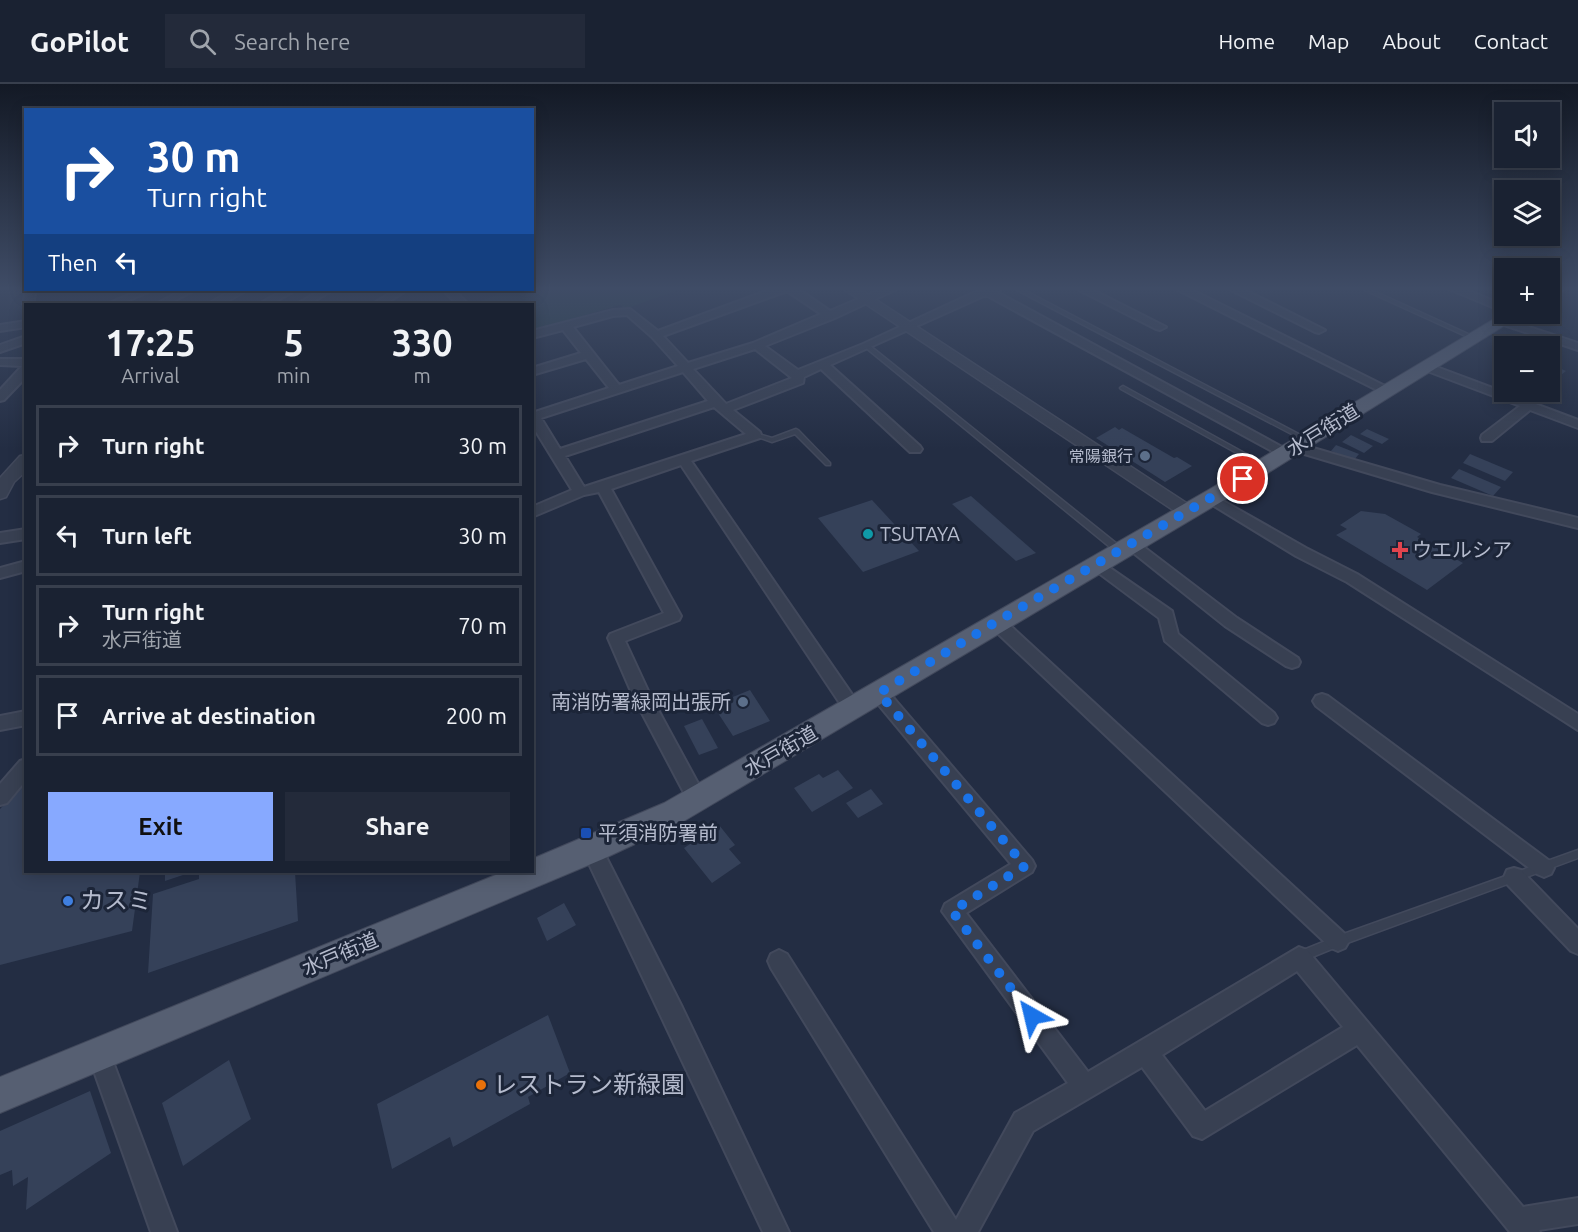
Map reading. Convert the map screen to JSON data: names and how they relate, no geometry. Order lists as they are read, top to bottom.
{
  "streets": {
    "main road": ["水戸街道"]
  },
  "places": {
    "other": [
      "常陽銀行",
      "TSUTAYA",
      "南消防署緑岡出張所",
      "カスミ",
      "レストラン新緑園"
    ],
    "health": ["ウエルシア"],
    "transit": ["平須消防署前"]
  },
  "page": {
    "header": "GoPilot",
    "search": "Search here",
    "nav": [
      "Home",
      "Map",
      "About",
      "Contact"
    ],
    "map_buttons": ["+", "−"],
    "turn": ["30 m", "Turn right"],
    "then": "Then",
    "eta": [
      "17:25",
      "Arrival",
      "5",
      "min",
      "330",
      "m"
    ],
    "list": [
      {
        "name": "Turn right",
        "value": "30 m"
      },
      {
        "name": "Turn left",
        "value": "30 m"
      },
      {
        "name": "Turn right",
        "note": "水戸街道",
        "value": "70 m"
      },
      {
        "name": "Arrive at destination",
        "value": "200 m"
      }
    ],
    "buttons": ["Exit", "Share"]
  }
}
